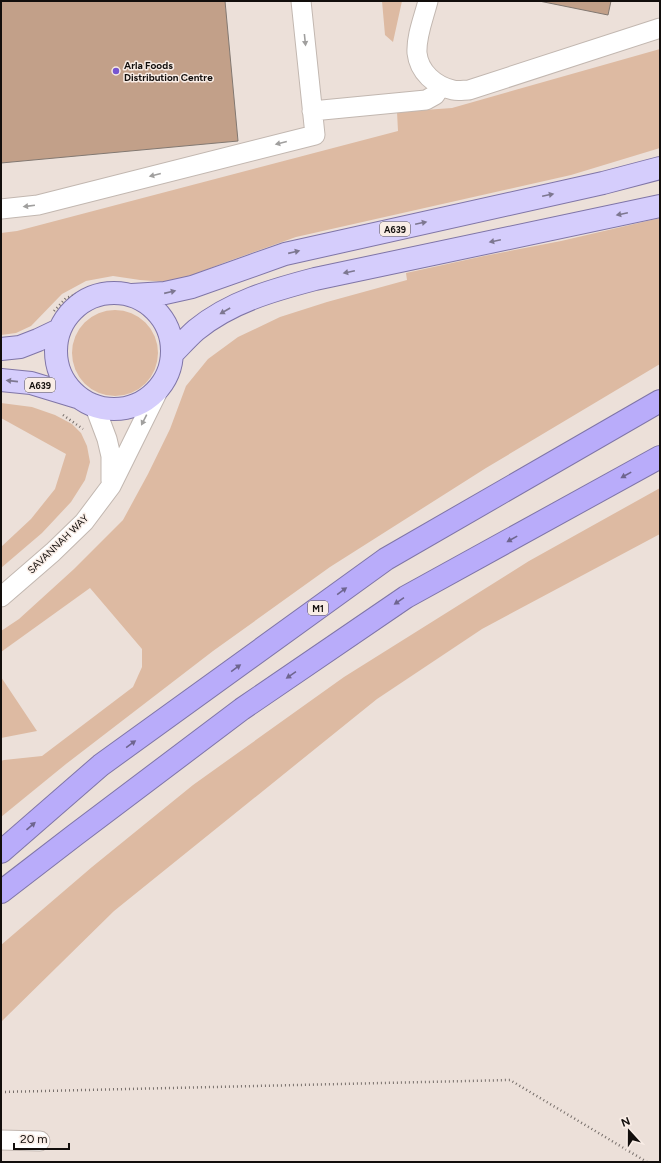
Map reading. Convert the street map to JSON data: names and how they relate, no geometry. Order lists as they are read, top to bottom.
{
  "streets": {
    "highway": ["M1"],
    "main road": ["A639"],
    "street": ["SAVANNAH WAY"]
  },
  "crossings": [
    ["A639", "SAVANNAH WAY"]
  ],
  "one_way": ["SAVANNAH WAY"],
  "places": ["Arla Foods Distribution Centre"],
  "scale_bar": "20 m",
  "north": "top"
}
